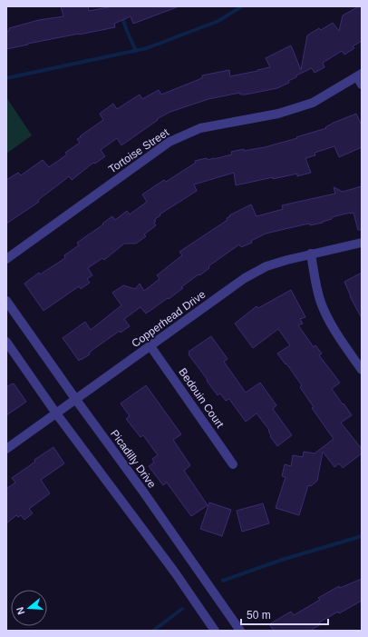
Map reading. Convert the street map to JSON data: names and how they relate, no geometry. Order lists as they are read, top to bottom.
{
  "streets": {
    "street": [
      "Tortoise Street",
      "Copperhead Drive",
      "Bedouin Court",
      "Picadilly Drive"
    ]
  },
  "crossings": [
    ["Copperhead Drive", "Bedouin Court"],
    ["Copperhead Drive", "Picadilly Drive"]
  ],
  "scale_bar": "50 m",
  "north": "left"
}
